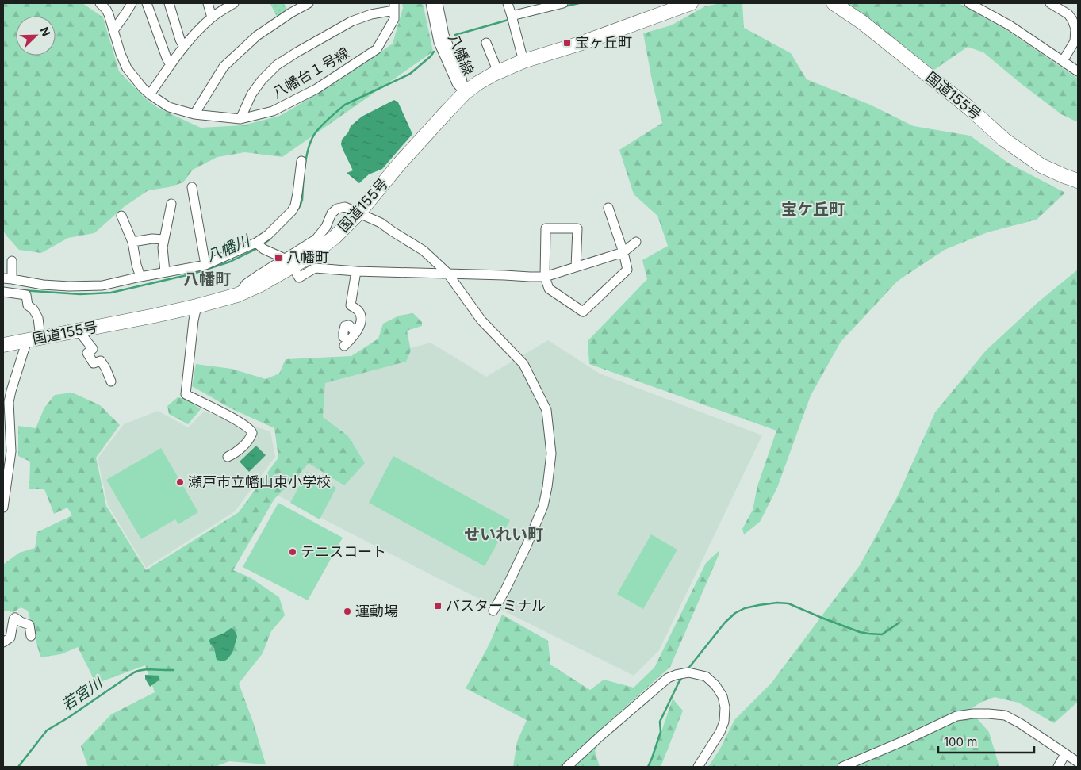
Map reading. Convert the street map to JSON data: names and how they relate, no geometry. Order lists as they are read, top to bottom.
{
  "streets": {
    "highway": ["国道155号"],
    "street": ["八幡線", "八幡台１号線"]
  },
  "crossings": [
    ["八幡線", "国道155号"]
  ],
  "districts": ["宝ケ丘町", "八幡町", "せいれい町"],
  "water": ["八幡川", "若宮川"],
  "places": {
    "transit": ["宝ヶ丘町", "八幡町", "バスターミナル"],
    "other": ["瀬戸市立幡山東小学校", "テニスコート", "運動場"]
  },
  "scale_bar": "100 m",
  "north": "top right"
}
